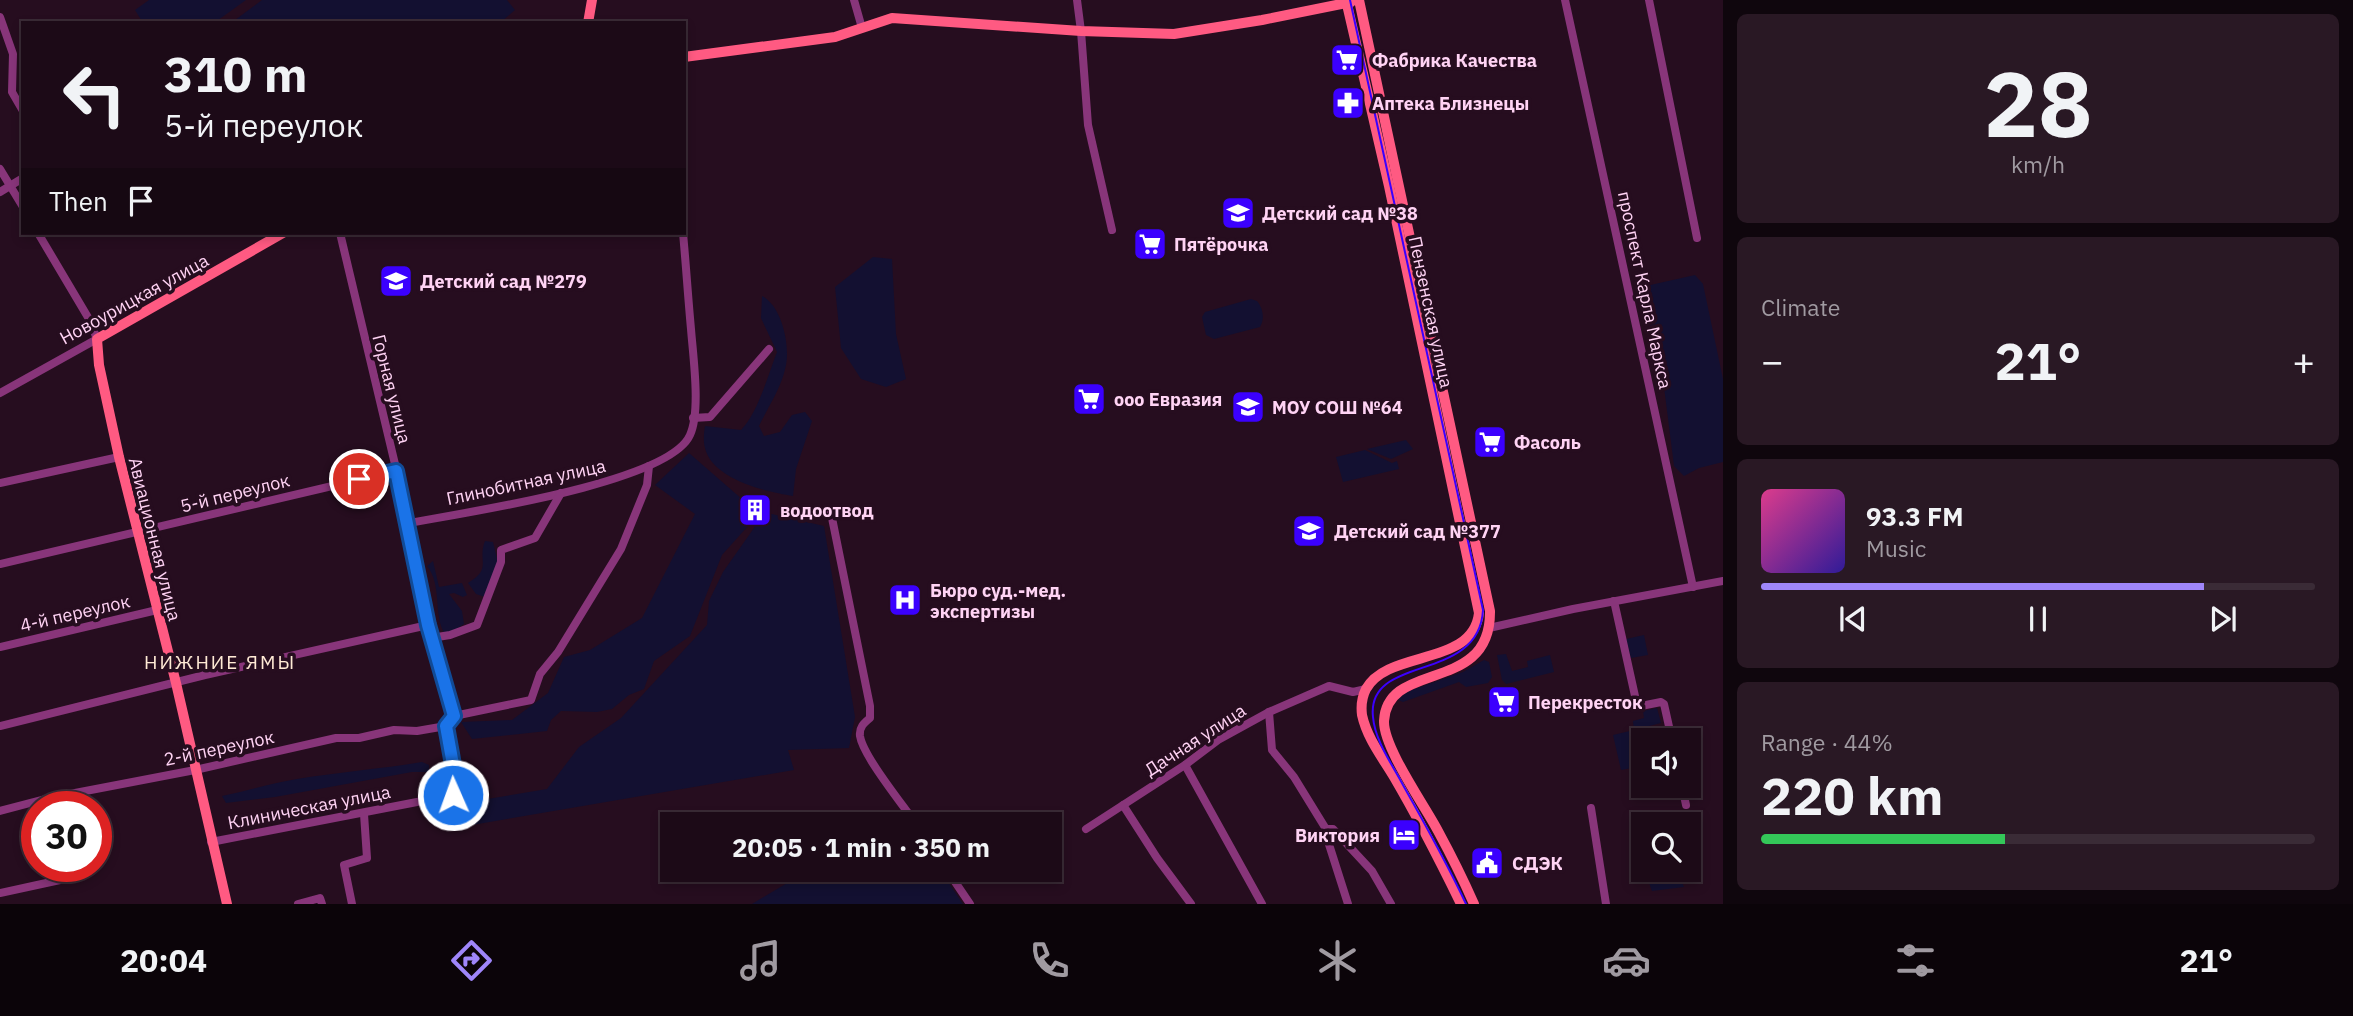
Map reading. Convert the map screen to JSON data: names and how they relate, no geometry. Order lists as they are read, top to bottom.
{
  "streets": {
    "main road": ["Новоурицкая улица", "Пензенская улица", "Авиационная улица"],
    "street": [
      "проспект Карла Маркса",
      "Горная улица",
      "Глинобитная улица",
      "5-й переулок",
      "4-й переулок",
      "Дачная улица",
      "2-й переулок",
      "Клиническая улица"
    ]
  },
  "crossings": [
    ["Новоурицкая улица", "Авиационная улица"],
    ["Горная улица", "Глинобитная улица"],
    ["Горная улица", "5-й переулок"],
    ["5-й переулок", "Авиационная улица"],
    ["Авиационная улица", "4-й переулок"],
    ["Авиационная улица", "2-й переулок"],
    ["Авиационная улица", "Клиническая улица"],
    ["2-й переулок", "Клиническая улица"]
  ],
  "districts": ["НИЖНИЕ ЯМЫ"],
  "places": {
    "supermarket": [
      "Фабрика Качества",
      "Пятёрочка",
      "ооо Евразия",
      "Фасоль",
      "Перекресток"
    ],
    "pharmacy": ["Аптека Близнецы"],
    "school or university": [
      "Детский сад №38",
      "Детский сад №279",
      "МОУ СОШ №64",
      "Детский сад №377"
    ],
    "building": ["водоотвод"],
    "hospital": ["Бюро суд.-мед. экспертизы"],
    "hotel": ["Виктория"],
    "public building": ["СДЭК"]
  },
  "page": {
    "tile": [
      ["28", "km/h"],
      "Climate",
      ["Range · 44%", "220 km"]
    ],
    "turn": ["310 m", "5-й переулок"],
    "then": "Then",
    "heat": ["−", "21°", "+"],
    "song": ["93.3 FM", "Music"],
    "limit": "30",
    "trip": "20:05 · 1 min · 350 m",
    "tabs": ["20:04", "21°"]
  }
}
